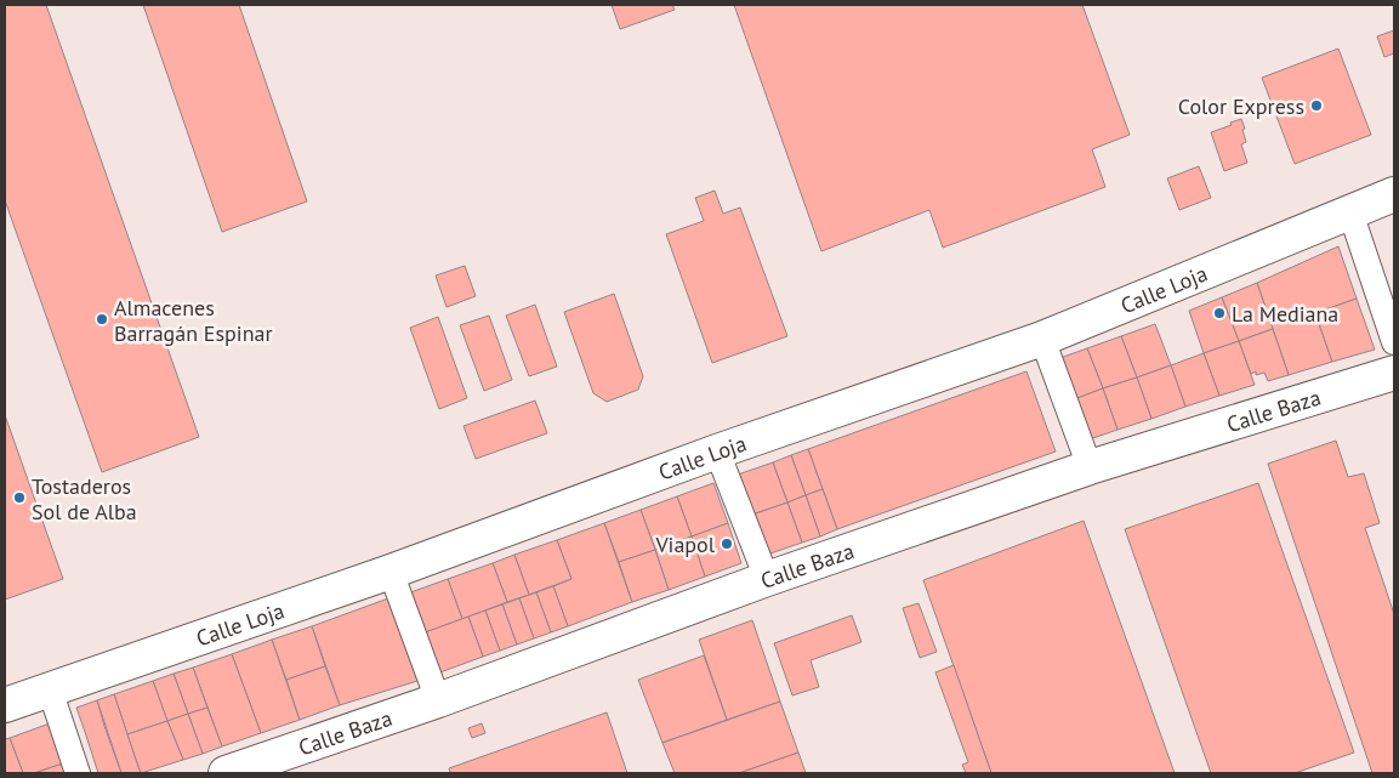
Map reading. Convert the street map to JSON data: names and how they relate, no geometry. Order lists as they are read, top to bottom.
{
  "streets": {
    "street": ["Calle Loja", "Calle Baza"]
  },
  "places": [
    "Color Express",
    "La Mediana",
    "Almacenes Barragán Espinar",
    "Tostaderos Sol de Alba",
    "Viapol"
  ]
}
